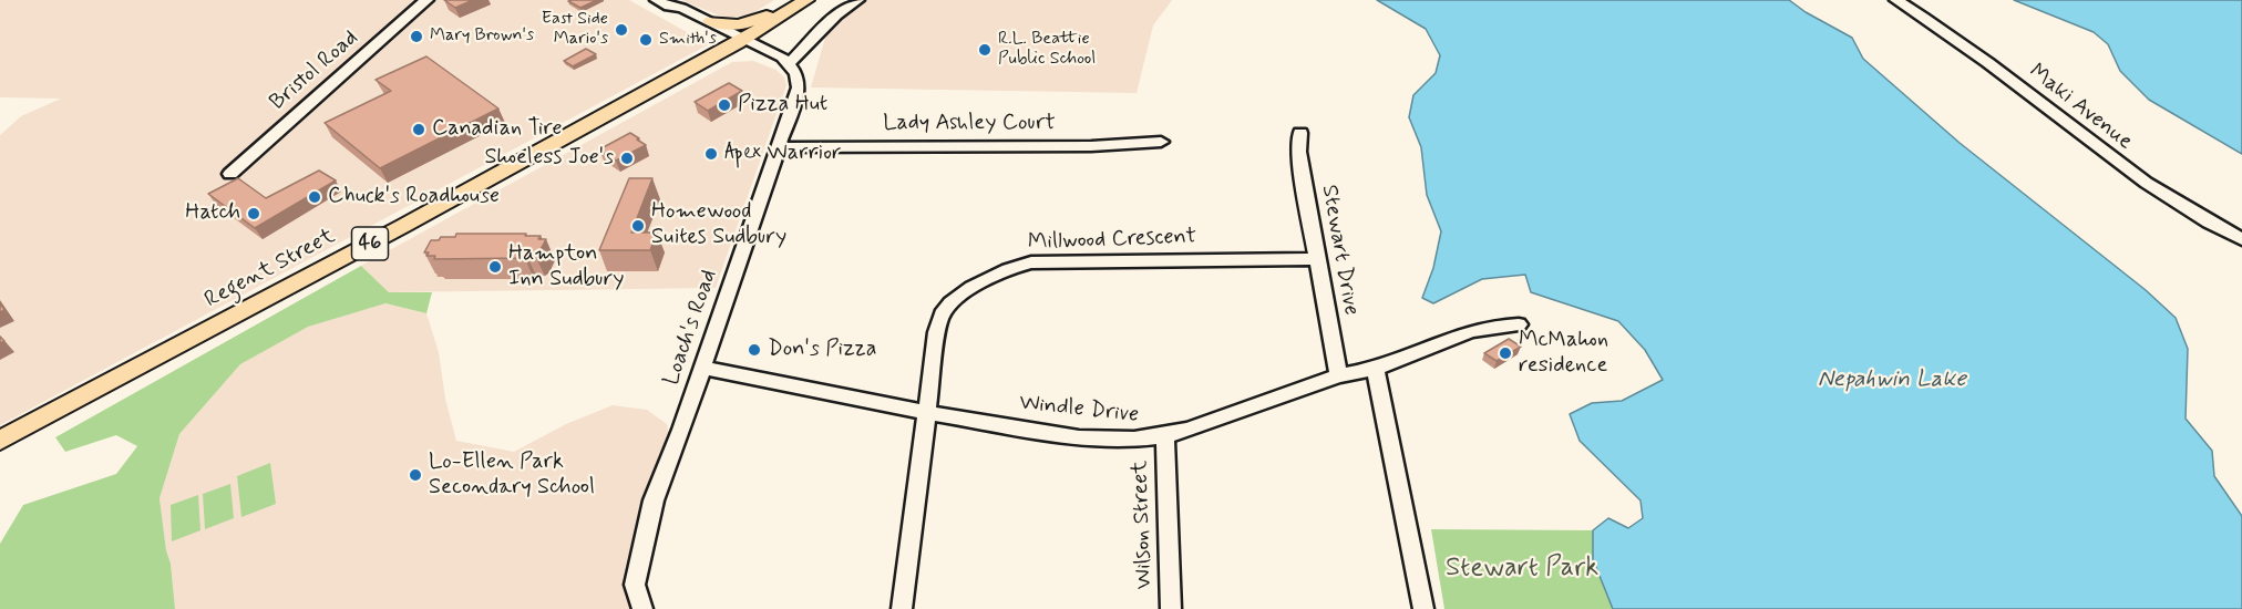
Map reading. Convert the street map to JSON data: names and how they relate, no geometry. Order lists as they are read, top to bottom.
{
  "streets": {
    "main road": ["46", "Regent Street"],
    "street": [
      "Bristol Road",
      "Maki Avenue",
      "Lady Ashley Court",
      "Millwood Crescent",
      "Stewart Drive",
      "Loach's Road",
      "Windle Drive",
      "Wilson Street"
    ]
  },
  "crossings": [
    ["Lady Ashley Court", "Loach's Road"],
    ["Millwood Crescent", "Stewart Drive"],
    ["Millwood Crescent", "Windle Drive"],
    ["Stewart Drive", "Windle Drive"],
    ["Loach's Road", "Windle Drive"],
    ["Windle Drive", "Wilson Street"]
  ],
  "water": ["Nepahwin Lake"],
  "parks": ["Stewart Park"],
  "places": [
    "East Side Mario's",
    "Mary Brown's",
    "Smith's",
    "R.L. Beattie Public School",
    "Pizza Hut",
    "Canadian Tire",
    "Apex Warrior",
    "Shoeless Joe's",
    "Chuck's Roadhouse",
    "Hatch",
    "Homewood Suites Sudbury",
    "Hampton Inn Sudbury",
    "Don's Pizza",
    "McMahon residence",
    "Lo-Ellen Park Secondary School"
  ]
}
